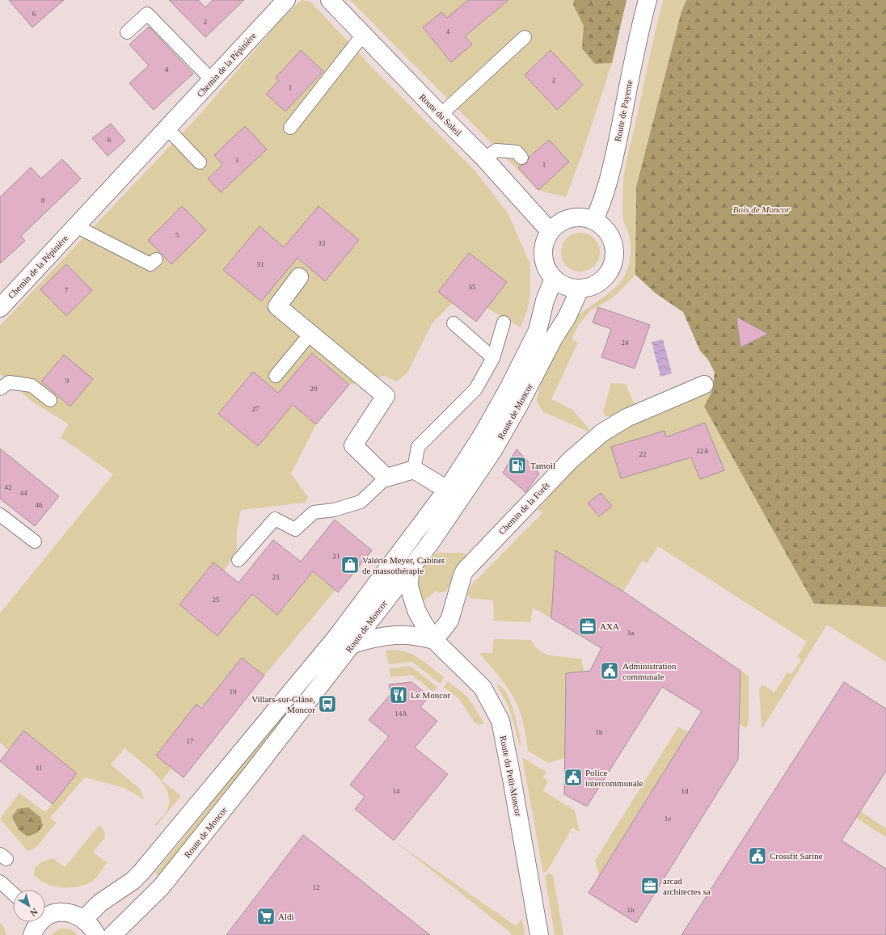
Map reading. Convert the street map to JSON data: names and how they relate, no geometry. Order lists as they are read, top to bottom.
{
  "streets": {
    "main road": [
      "Chemin de la Pépinière",
      "Route de Payerne",
      "Route du Soleil",
      "Route de Moncor",
      "Chemin de la Forêt",
      "Route du Petit-Moncor"
    ]
  },
  "crossings": [
    ["Route de Payerne", "Route du Soleil"],
    ["Route de Payerne", "Route de Moncor"],
    ["Route du Soleil", "Route de Moncor"],
    ["Route de Moncor", "Route du Petit-Moncor"],
    ["Chemin de la Forêt", "Route du Petit-Moncor"]
  ],
  "parks": ["Bois de Moncor"],
  "places": {
    "fuel station": ["Tamoil"],
    "shop": ["Valérie Meyer, Cabinet de massothérapie"],
    "office": ["AXA", "arcad architectes sa"],
    "public building": ["Administration communale", "Police intercommunale", "Crossfit Sarine"],
    "restaurant": ["Le Moncor"],
    "bus stop": ["Villars-sur-Glâne, Moncor"],
    "supermarket": ["Aldi"]
  },
  "house_numbers": [
    "6",
    "2",
    "4",
    "4",
    "2",
    "1",
    "6",
    "3",
    "1",
    "8",
    "5",
    "33",
    "31",
    "35",
    "7",
    "24",
    "9",
    "29",
    "27",
    "22A",
    "22",
    "42",
    "44",
    "46",
    "21",
    "23",
    "25",
    "1a",
    "19",
    "14A",
    "1b",
    "17",
    "11",
    "14",
    "1d",
    "1e",
    "12",
    "1h"
  ],
  "north": "bottom right"
}
